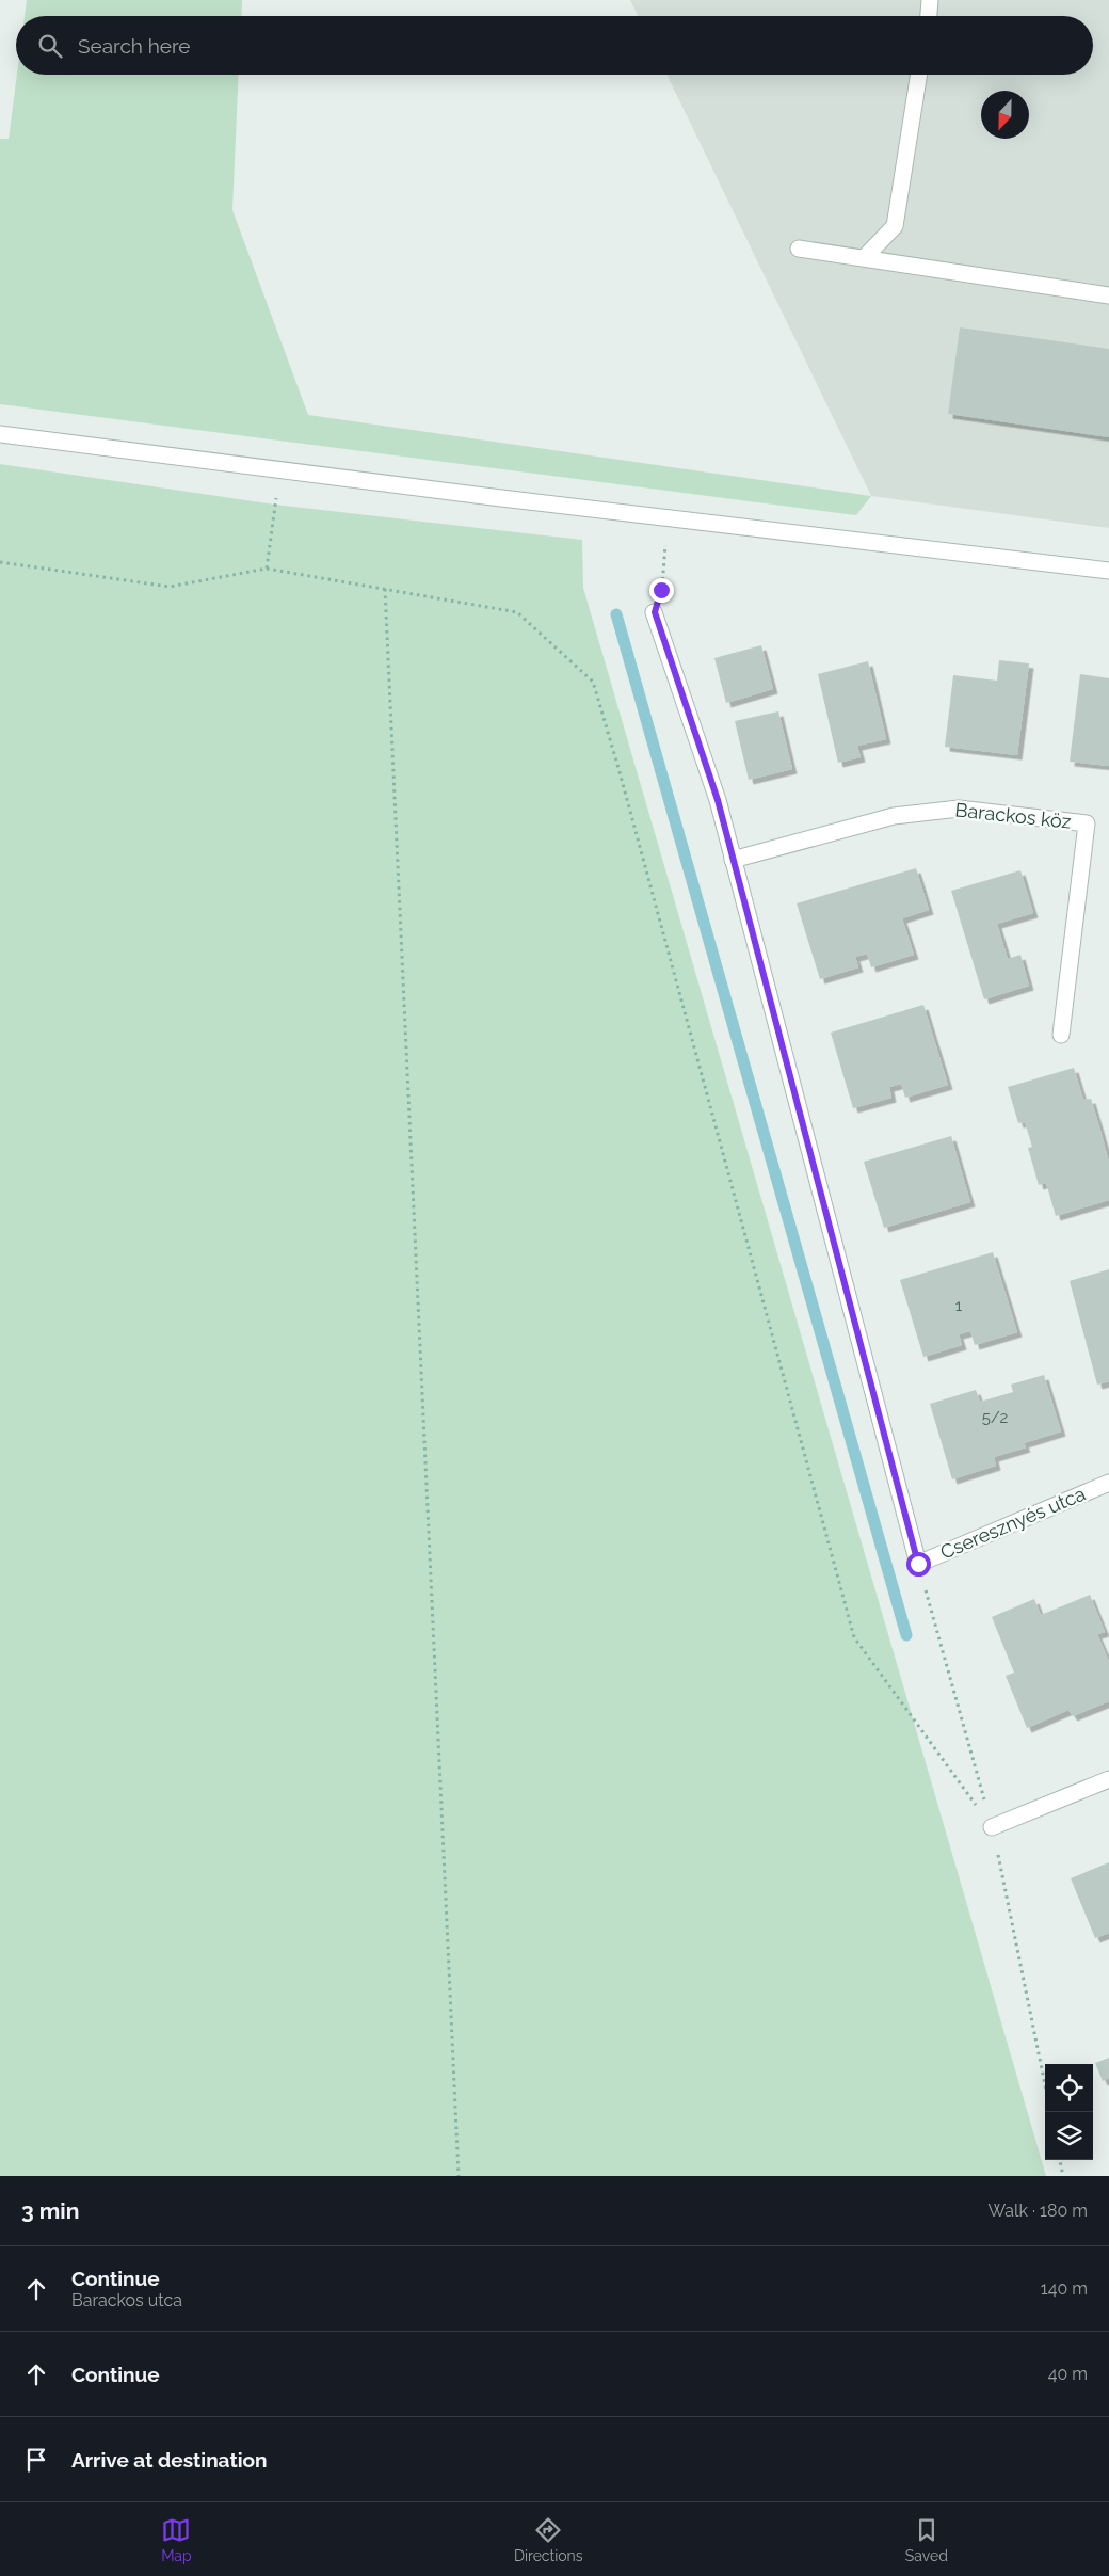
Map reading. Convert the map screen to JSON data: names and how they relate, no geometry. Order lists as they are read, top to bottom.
{
  "streets": {
    "street": ["Barackos köz", "Cseresznyés utca"]
  },
  "crossings": [
    ["Barackos köz", "Cseresznyés utca"]
  ],
  "house_numbers": ["1", "5/2"],
  "north": "bottom",
  "page": {
    "search": "Search here",
    "heading": ["3 min", "Walk · 180 m"],
    "list": [
      ["Continue", "Barackos utca", "140 m"],
      ["Continue", "40 m"],
      "Arrive at destination"
    ],
    "nav": ["Map", "Directions", "Saved"]
  }
}
